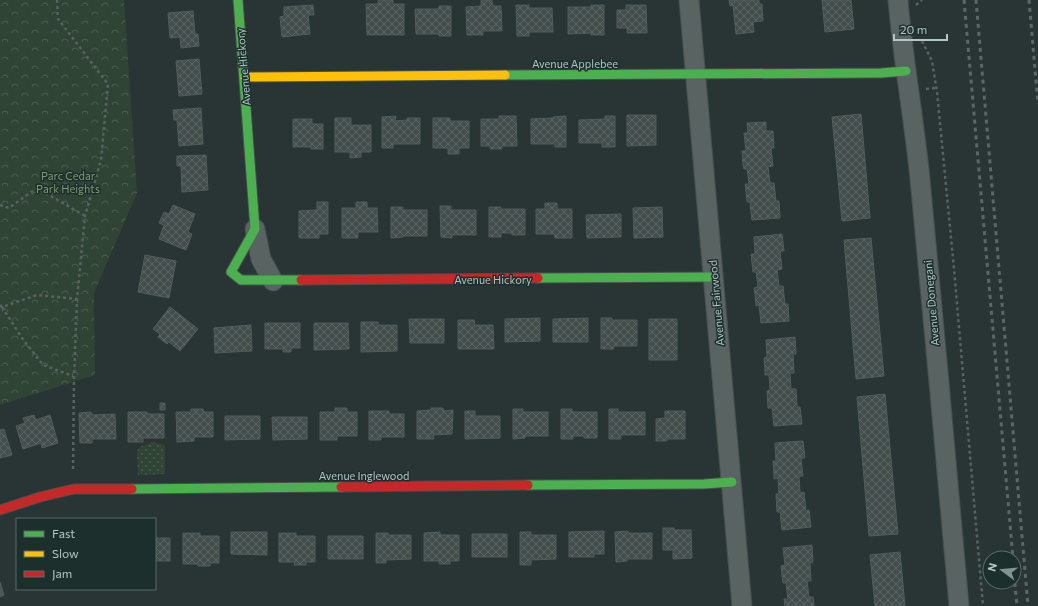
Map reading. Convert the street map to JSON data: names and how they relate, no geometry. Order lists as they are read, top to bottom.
{
  "streets": {
    "street": [
      "Avenue Applebee",
      "Avenue Hickory",
      "Avenue Fairwood",
      "Avenue Donegani",
      "Avenue Inglewood"
    ]
  },
  "crossings": [
    ["Avenue Applebee", "Avenue Hickory"],
    ["Avenue Applebee", "Avenue Fairwood"],
    ["Avenue Applebee", "Avenue Donegani"],
    ["Avenue Hickory", "Avenue Fairwood"],
    ["Avenue Fairwood", "Avenue Inglewood"]
  ],
  "parks": ["Parc Cedar Park Heights"],
  "legend": ["Fast", "Slow", "Jam"],
  "scale_bar": "20 m",
  "north": "left"
}
